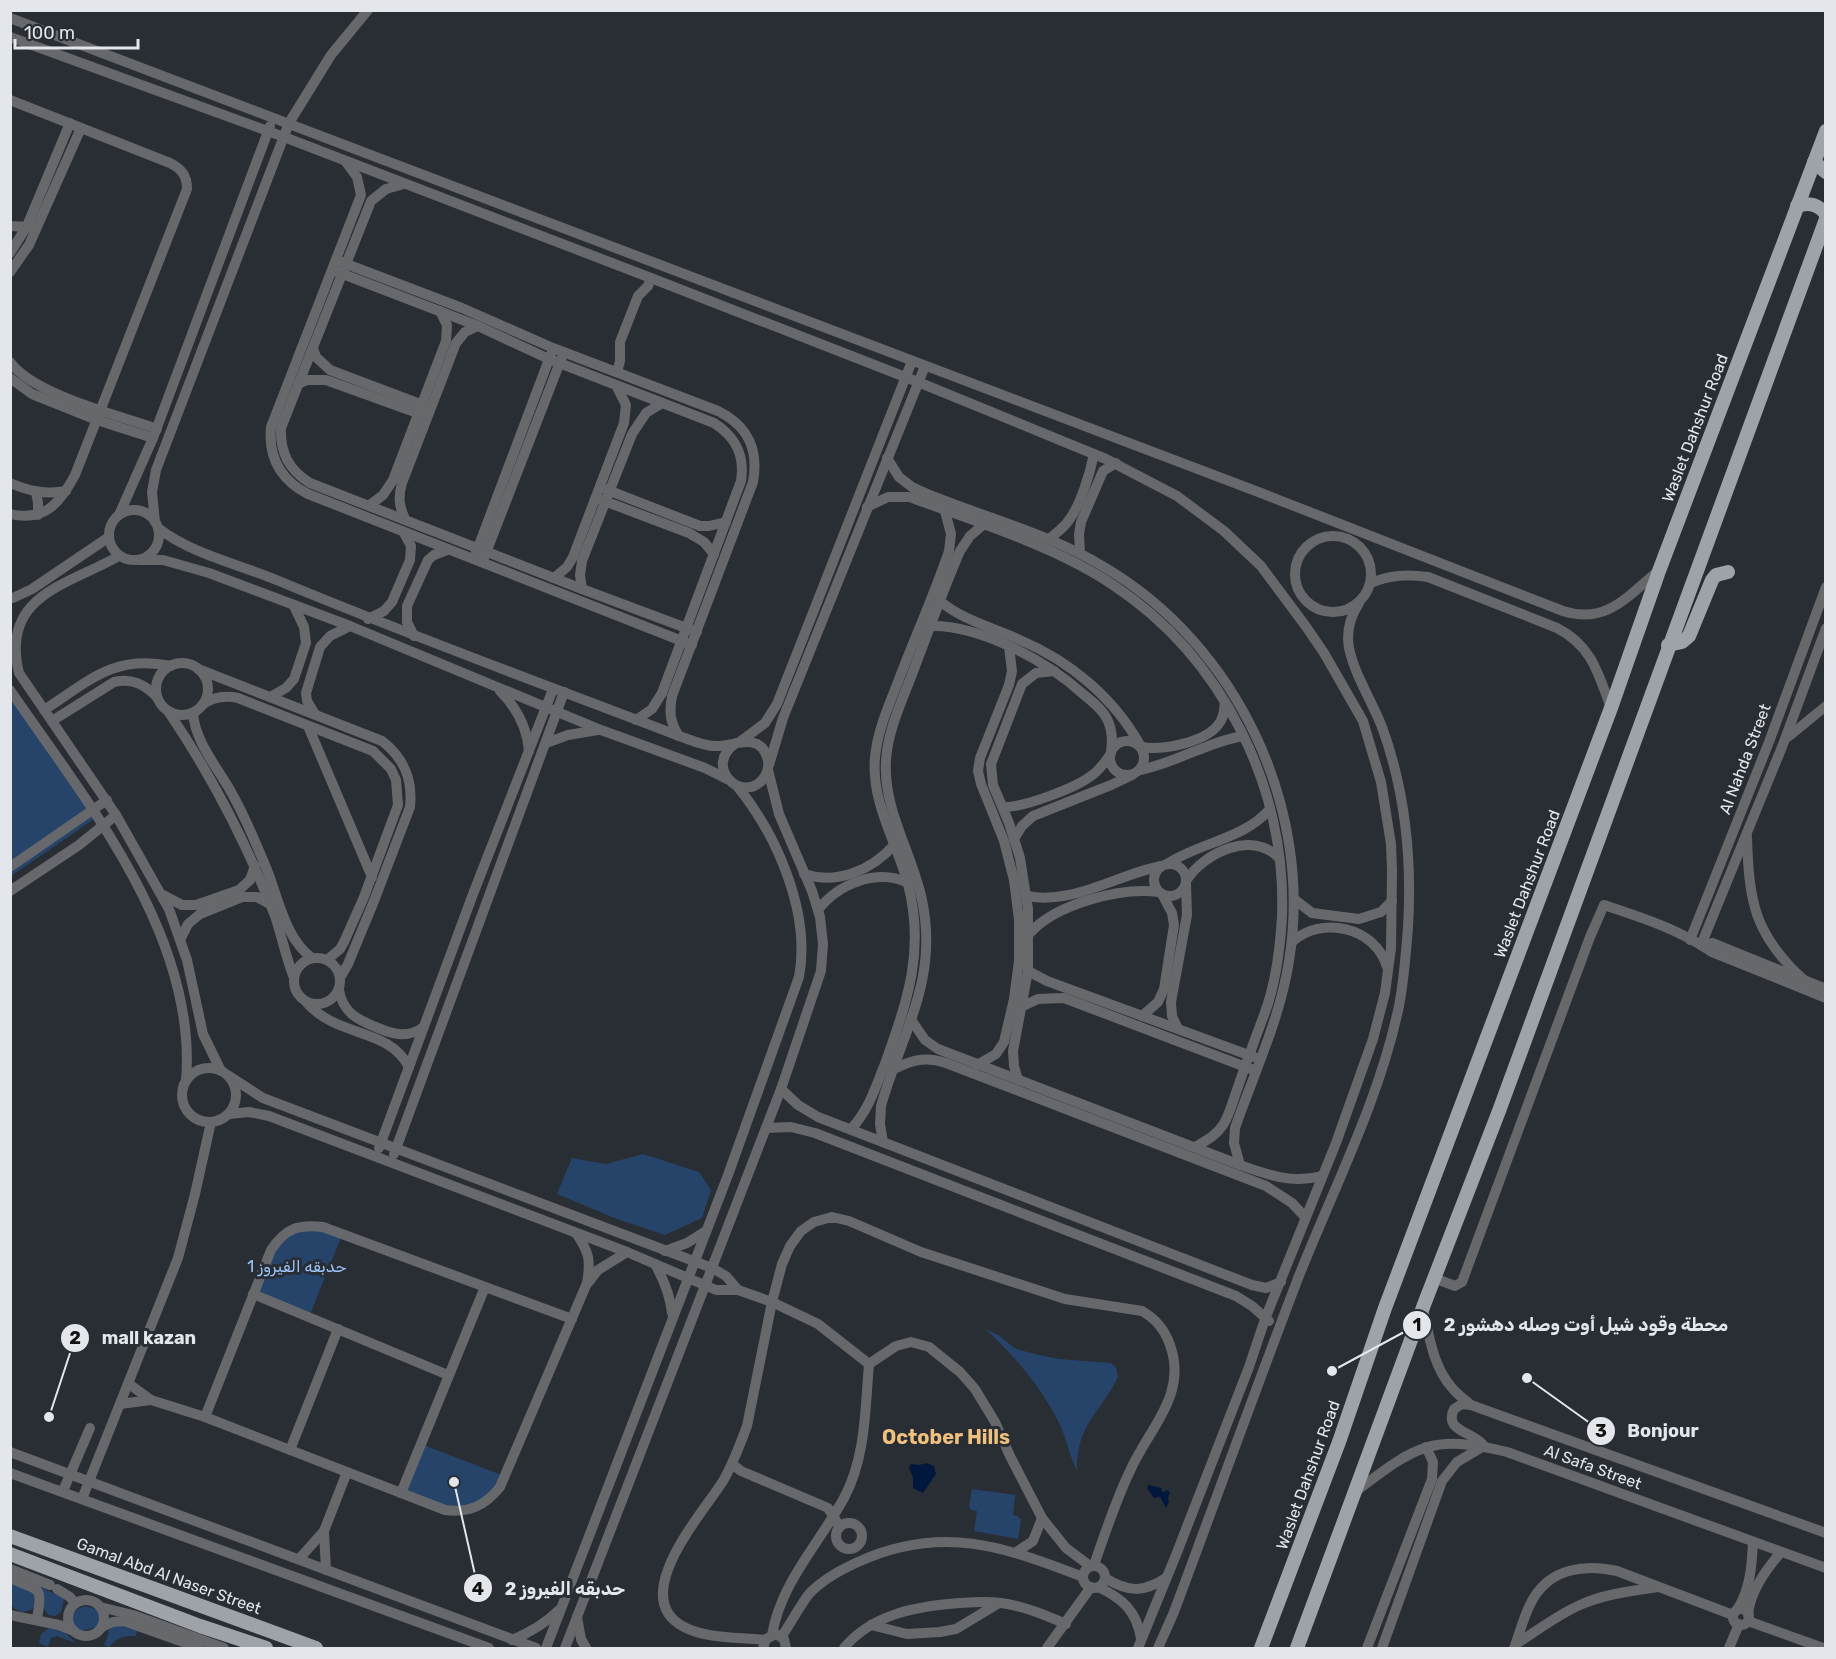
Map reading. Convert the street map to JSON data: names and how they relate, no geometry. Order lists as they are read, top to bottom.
{
  "streets": {
    "main road": ["Waslet Dahshur Road", "Gamal Abd Al Naser Street"],
    "street": ["Al Nahda Street", "Al Safa Street"]
  },
  "districts": ["October Hills"],
  "parks": ["حدبقه الفيروز 1"],
  "places": [
    "محطة وقود شيل أوت وصله دهشور 2",
    "Bonjour",
    "mall kazan",
    "حدبقه الفيروز 2"
  ],
  "scale_bar": "100 m"
}
